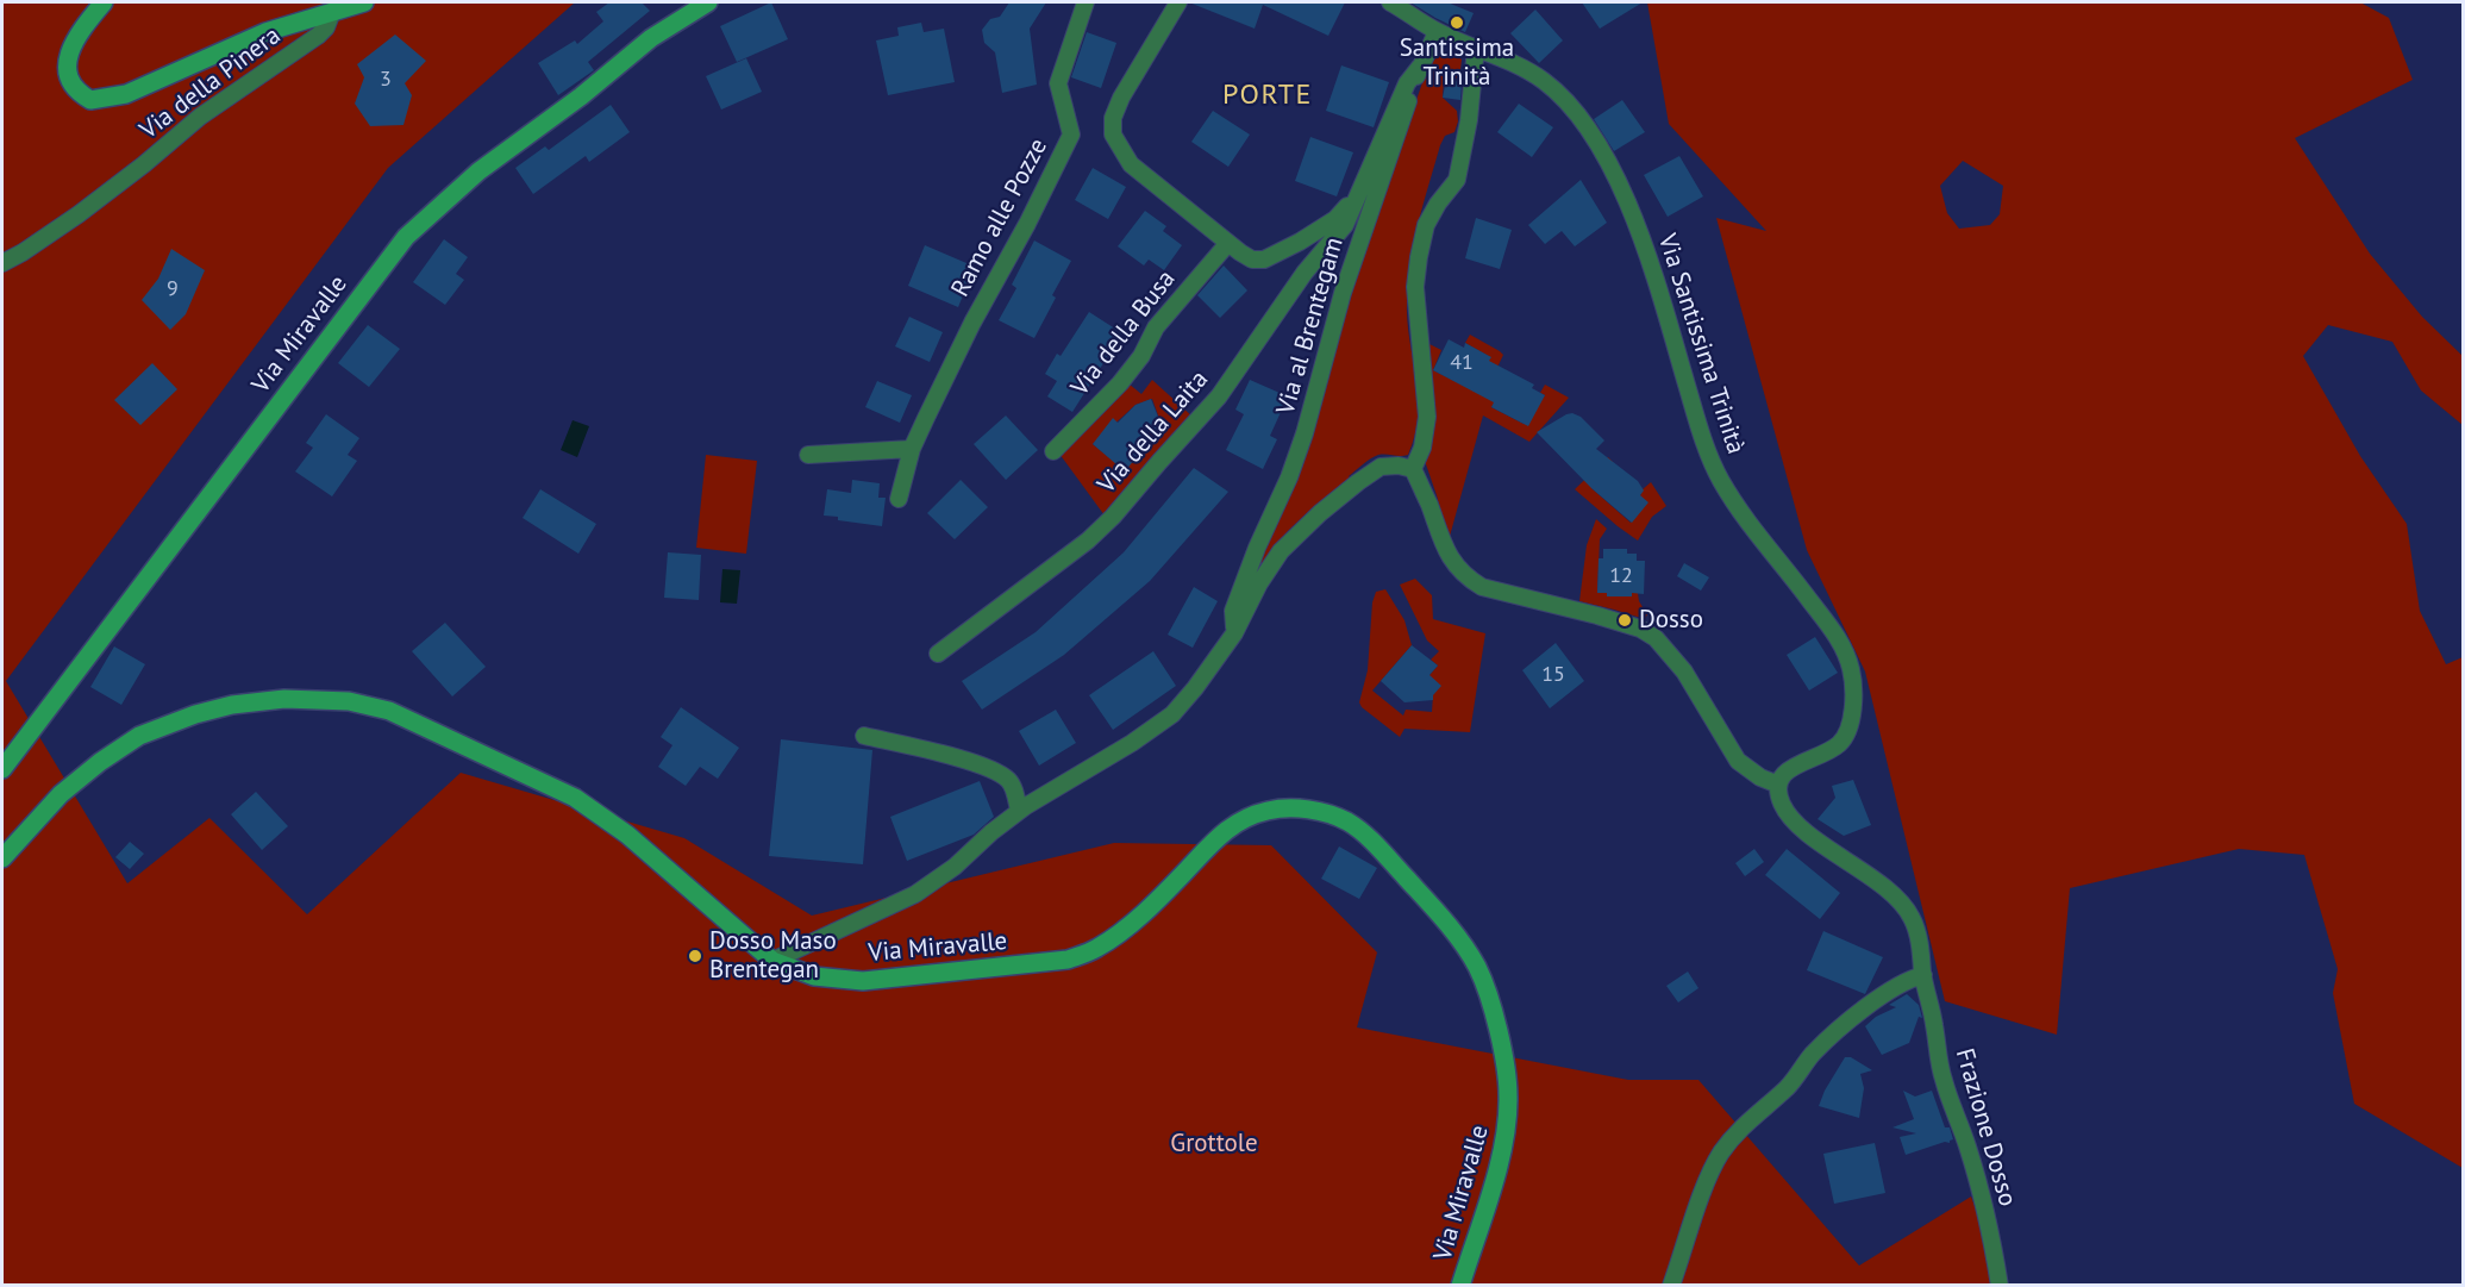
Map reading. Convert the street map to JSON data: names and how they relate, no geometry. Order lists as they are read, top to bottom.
{
  "streets": {
    "street": [
      "Via della Pinera",
      "Ramo alle Pozze",
      "Via al Brentegam",
      "Via della Busa",
      "Via Miravalle",
      "Via Santissima Trinità",
      "Via della Laita",
      "Frazione Dosso"
    ]
  },
  "crossings": [
    ["Via al Brentegam", "Via Santissima Trinità"],
    ["Via al Brentegam", "Via della Laita"]
  ],
  "districts": ["PORTE"],
  "parks": ["Grottole"],
  "places": ["Santissima Trinità", "Dosso", "Dosso Maso Brentegan"],
  "house_numbers": [
    "3",
    "9",
    "41",
    "12",
    "15"
  ]
}
